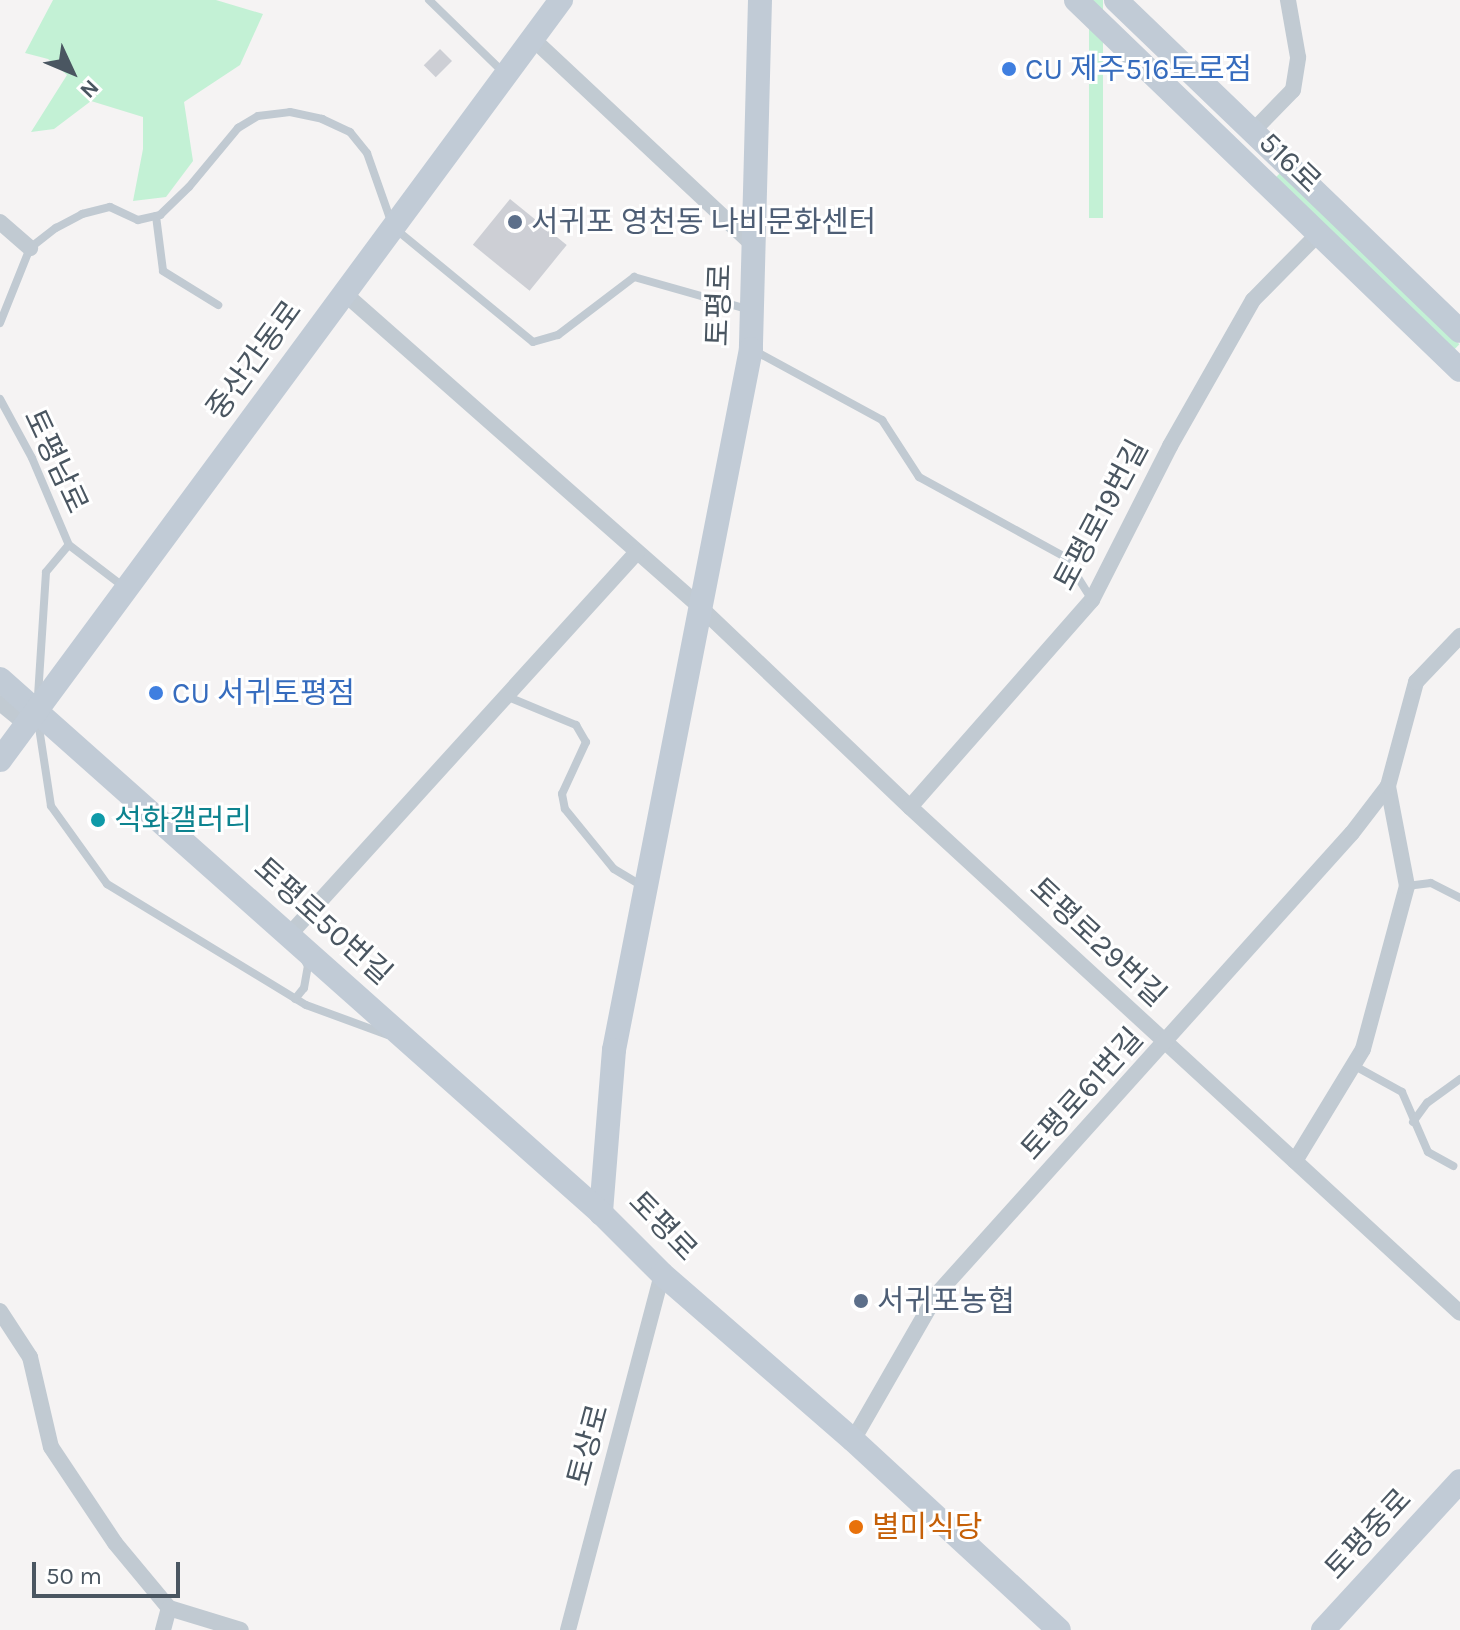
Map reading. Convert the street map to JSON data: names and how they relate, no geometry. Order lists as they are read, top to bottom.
{
  "streets": {
    "street": [
      "516로",
      "토평로",
      "중산간동로",
      "토평로19번길",
      "토평로50번길",
      "토평로29번길",
      "토평로61번길",
      "토상로",
      "토평중로"
    ],
    "lane": ["토평남로"]
  },
  "crossings": [
    ["516로", "토평로19번길"],
    ["토평로", "토평로50번길"],
    ["토평로", "토평로29번길"],
    ["토평로", "토평로61번길"],
    ["토평로", "토상로"],
    ["중산간동로", "토평남로"],
    ["중산간동로", "토평로50번길"],
    ["토평남로", "토평로50번길"],
    ["토평로19번길", "토평로29번길"],
    ["토평로29번길", "토평로61번길"]
  ],
  "places": [
    "CU 제주516도로점",
    "서귀포 영천동 나비문화센터",
    "CU 서귀토평점",
    "석화갤러리",
    "서귀포농협",
    "별미식당"
  ],
  "scale_bar": "50 m",
  "north": "bottom right"
}
